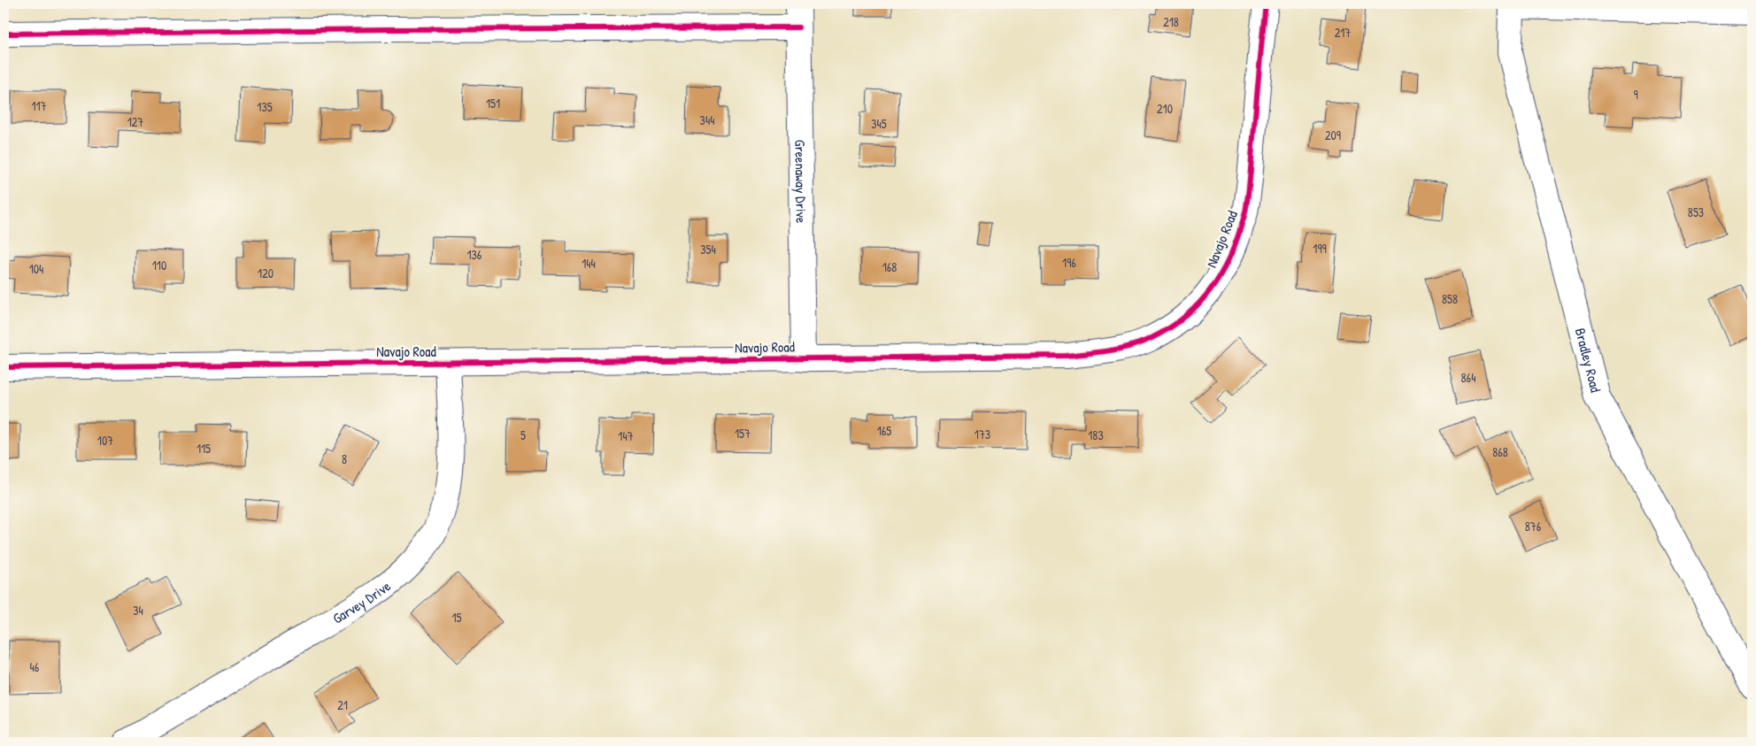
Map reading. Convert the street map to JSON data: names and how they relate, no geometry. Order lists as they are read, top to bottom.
{
  "streets": {
    "street": [
      "Greenaway Drive",
      "Navajo Road",
      "Bradley Road",
      "Garvey Drive"
    ]
  },
  "crossings": [
    ["Greenaway Drive", "Navajo Road"],
    ["Navajo Road", "Garvey Drive"]
  ],
  "house_numbers": [
    "218",
    "217",
    "9",
    "151",
    "117",
    "135",
    "210",
    "344",
    "127",
    "345",
    "209",
    "853",
    "199",
    "354",
    "136",
    "196",
    "144",
    "110",
    "168",
    "104",
    "120",
    "858",
    "864",
    "165",
    "157",
    "173",
    "5",
    "183",
    "147",
    "107",
    "115",
    "868",
    "8",
    "876",
    "34",
    "15",
    "46",
    "21"
  ]
}
